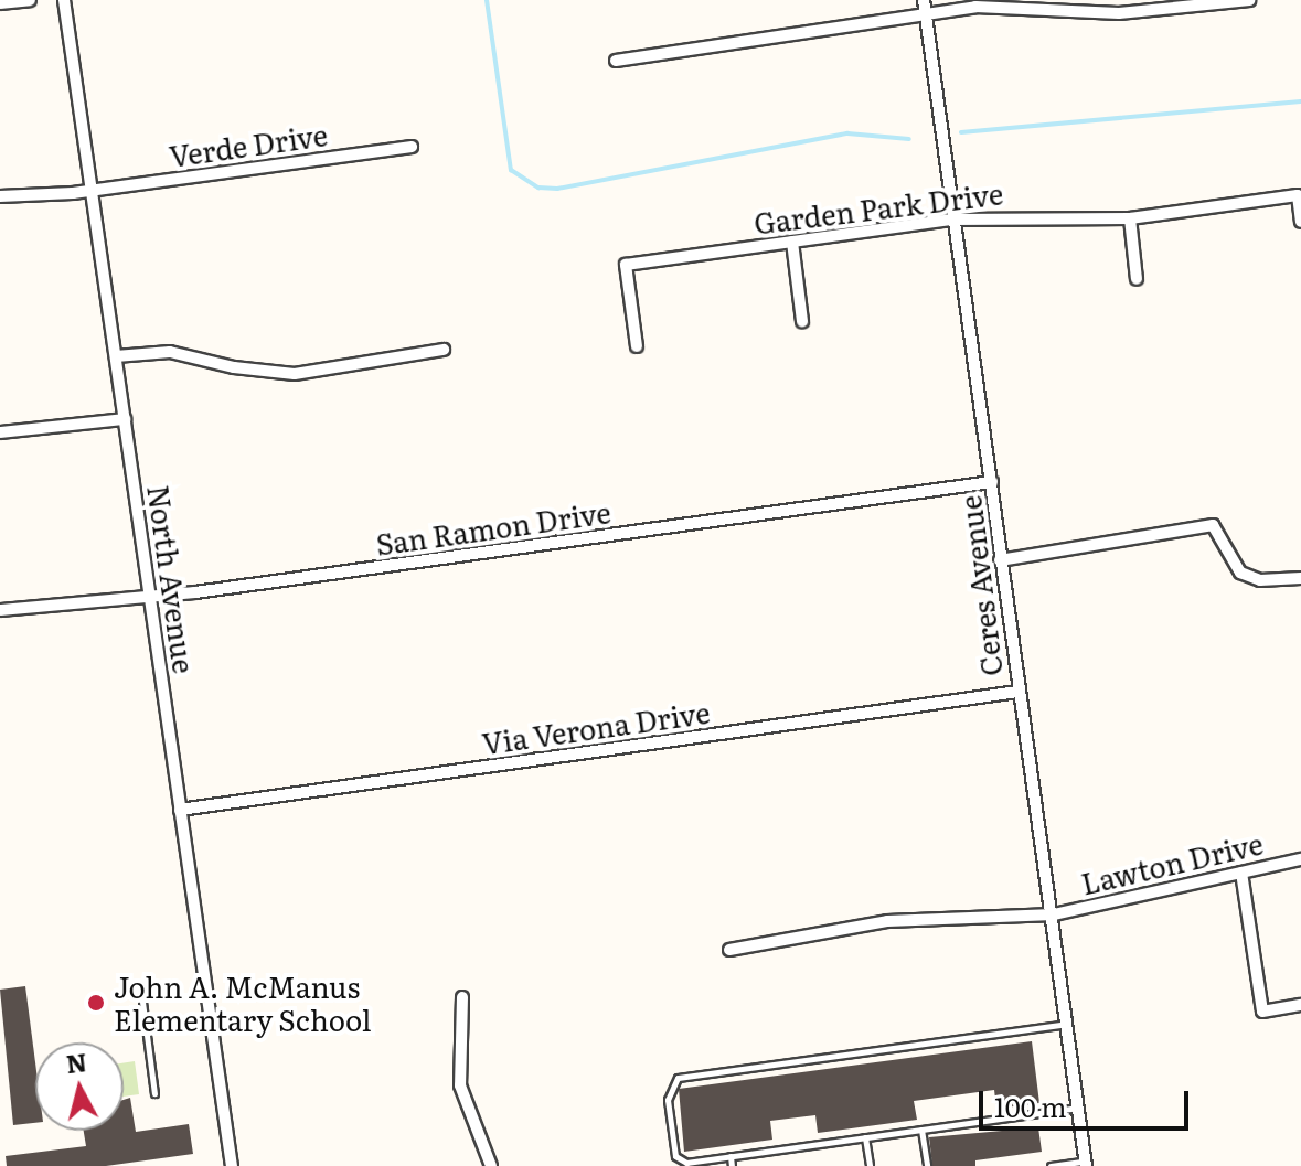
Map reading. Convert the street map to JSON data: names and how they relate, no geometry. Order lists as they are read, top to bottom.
{
  "streets": {
    "street": [
      "Verde Drive",
      "Garden Park Drive",
      "San Ramon Drive",
      "North Avenue",
      "Ceres Avenue",
      "Via Verona Drive",
      "Lawton Drive"
    ]
  },
  "crossings": [
    ["Verde Drive", "North Avenue"],
    ["Garden Park Drive", "Ceres Avenue"],
    ["San Ramon Drive", "North Avenue"],
    ["San Ramon Drive", "Ceres Avenue"],
    ["North Avenue", "Via Verona Drive"],
    ["Ceres Avenue", "Via Verona Drive"],
    ["Ceres Avenue", "Lawton Drive"]
  ],
  "places": ["John A. McManus Elementary School"],
  "scale_bar": "100 m",
  "north": "top"
}
